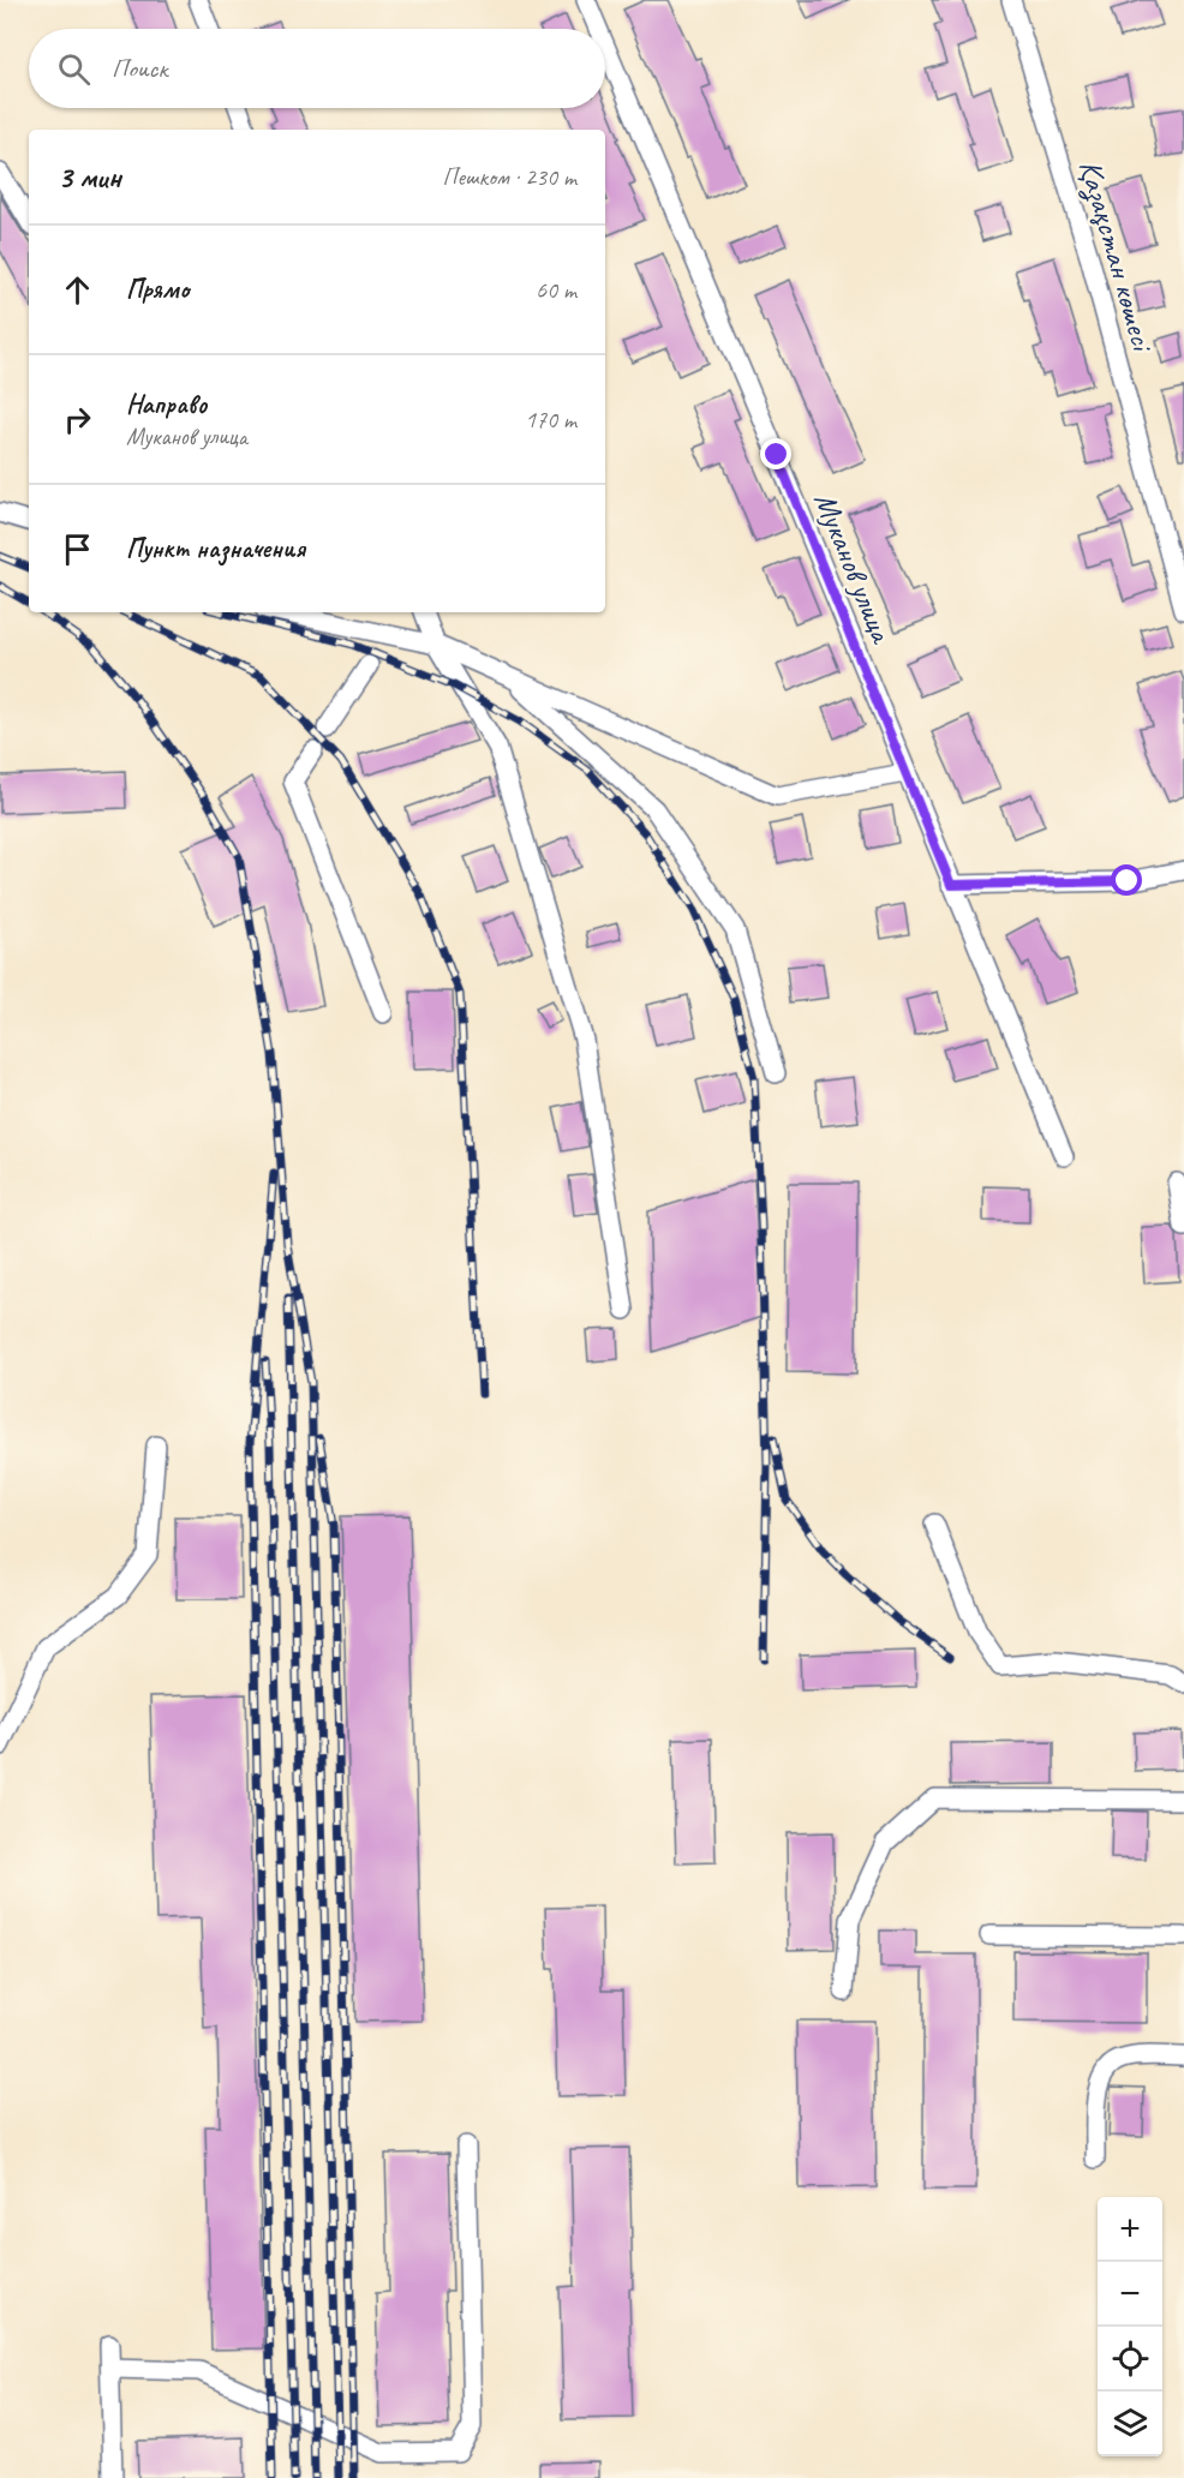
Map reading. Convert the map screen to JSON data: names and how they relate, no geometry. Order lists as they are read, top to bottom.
{
  "streets": {
    "street": ["Қазақстан көшесі", "Муканов улица"]
  },
  "page": {
    "search": "Поиск",
    "heading": ["3 мин", "Пешком · 230 m"],
    "list": [
      ["Прямо", "60 m"],
      ["Направо", "Муканов улица", "170 m"],
      "Пункт назначения"
    ],
    "map_buttons": ["+", "−"]
  }
}
